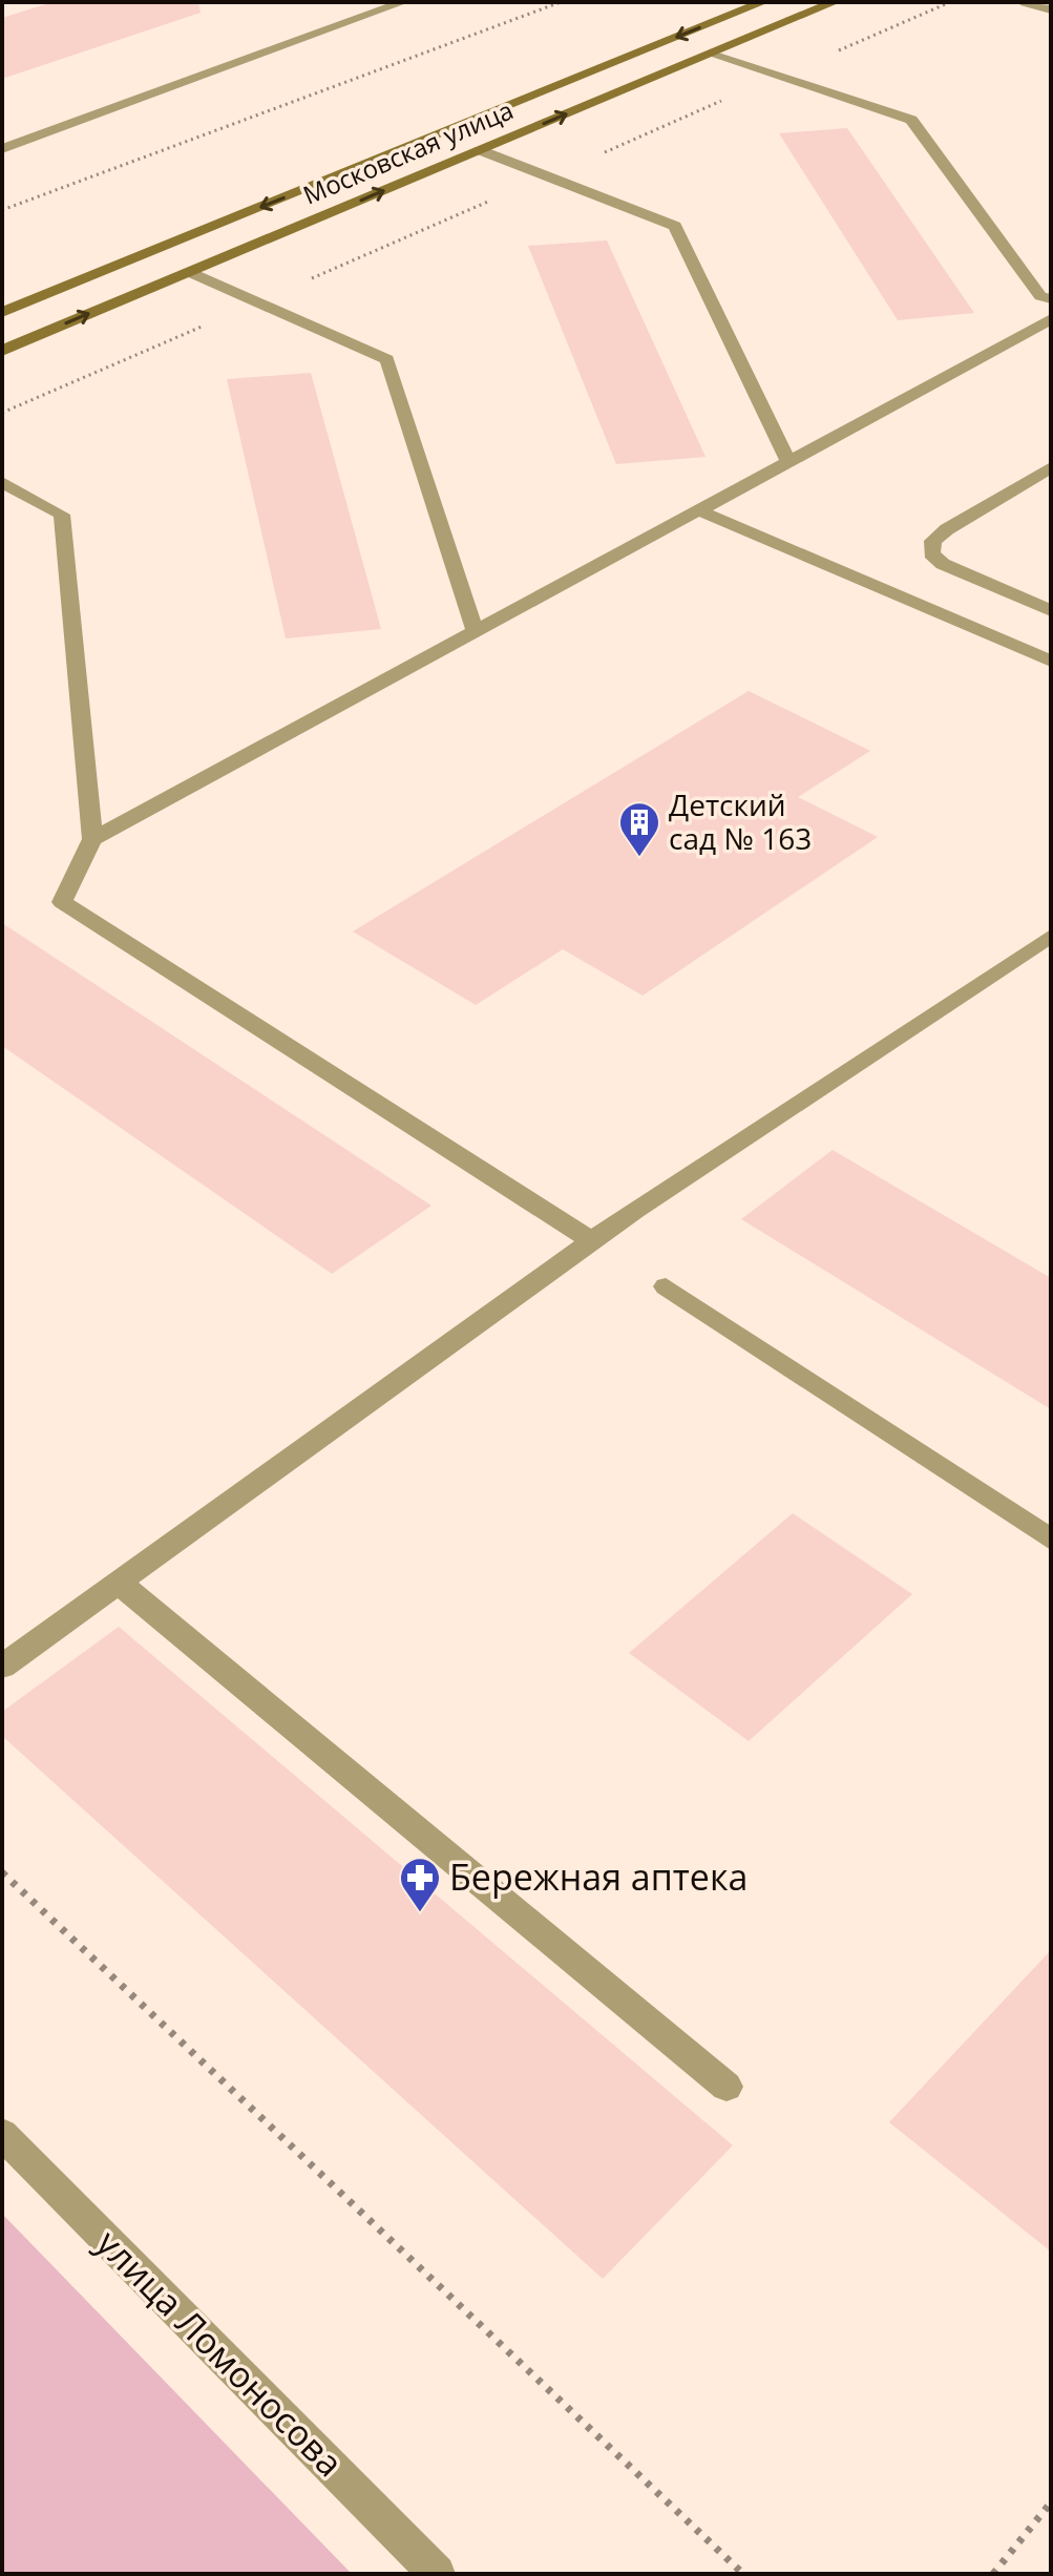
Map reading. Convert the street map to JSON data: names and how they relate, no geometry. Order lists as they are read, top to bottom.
{
  "streets": {
    "main road": ["Московская улица"],
    "street": ["улица Ломоносова"]
  },
  "places": {
    "building": ["Детский сад № 163"],
    "pharmacy": ["Бережная аптека"]
  }
}
